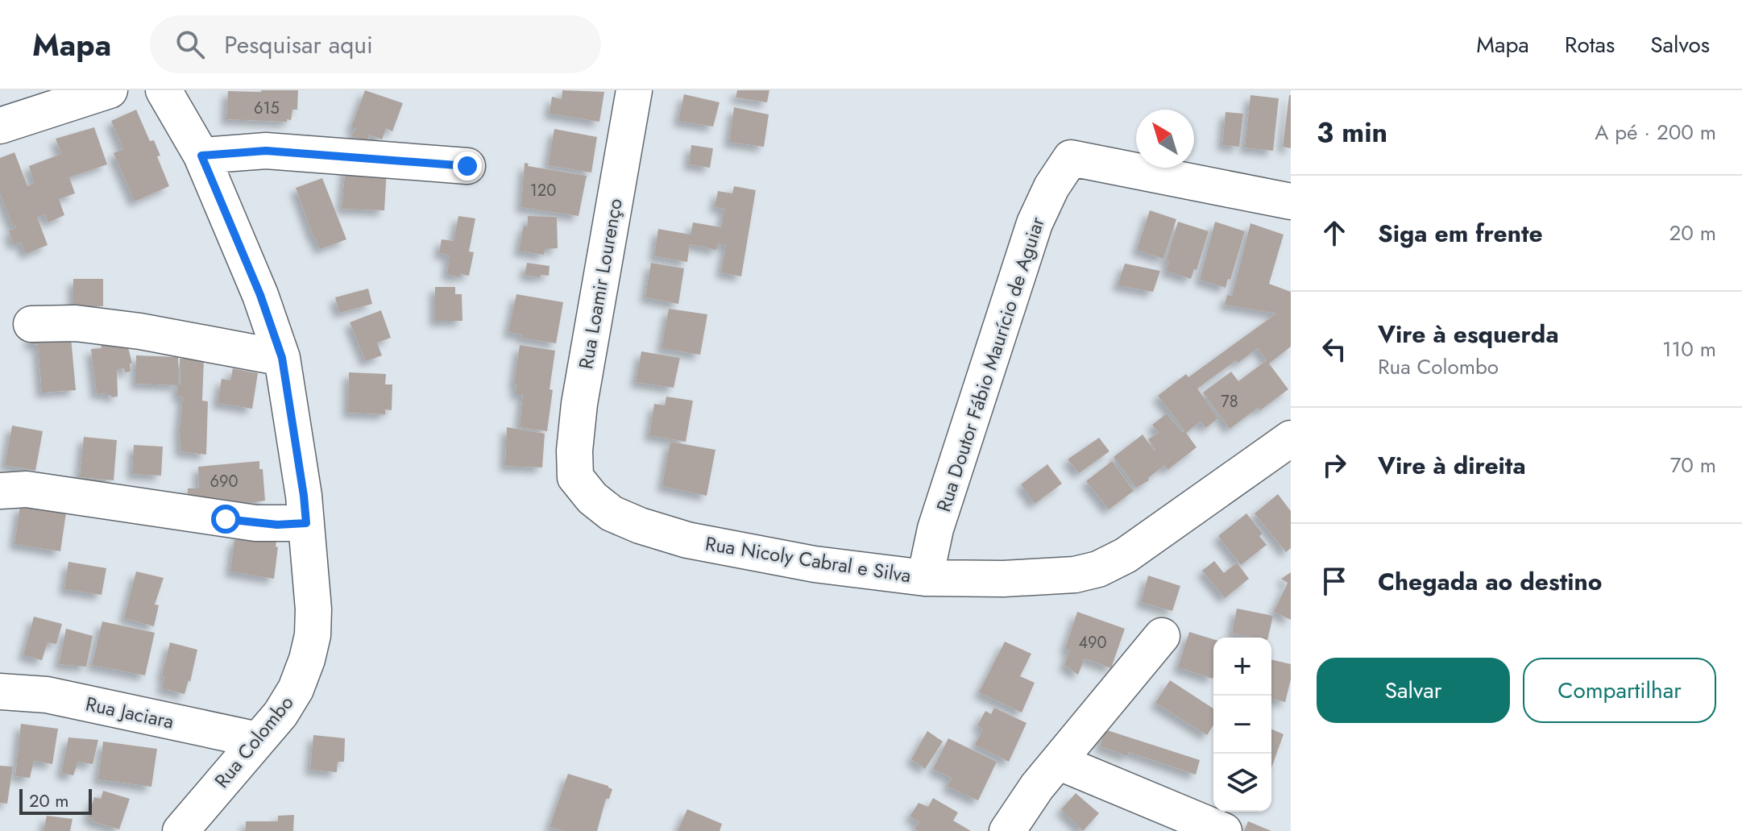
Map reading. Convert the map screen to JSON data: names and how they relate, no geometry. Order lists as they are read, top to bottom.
{
  "streets": {
    "street": [
      "Rua Loamir Lourenço",
      "Rua Doutor Fábio Maurício de Aguiar",
      "Rua Nicoly Cabral e Silva",
      "Rua Jaciara",
      "Rua Colombo"
    ]
  },
  "crossings": [
    ["Rua Loamir Lourenço", "Rua Nicoly Cabral e Silva"],
    ["Rua Doutor Fábio Maurício de Aguiar", "Rua Nicoly Cabral e Silva"],
    ["Rua Jaciara", "Rua Colombo"]
  ],
  "house_numbers": [
    "615",
    "120",
    "78",
    "690",
    "490"
  ],
  "scale_bar": "20 m",
  "north": "top left",
  "page": {
    "header": "Mapa",
    "search": "Pesquisar aqui",
    "nav": ["Mapa", "Rotas", "Salvos"],
    "heading": ["3 min", "A pé · 200 m"],
    "list": [
      ["Siga em frente", "20 m"],
      ["Vire à esquerda", "Rua Colombo", "110 m"],
      ["Vire à direita", "70 m"],
      "Chegada ao destino"
    ],
    "map_buttons": ["+", "−"],
    "buttons": ["Salvar", "Compartilhar"],
    "scale": "20 m"
  }
}
